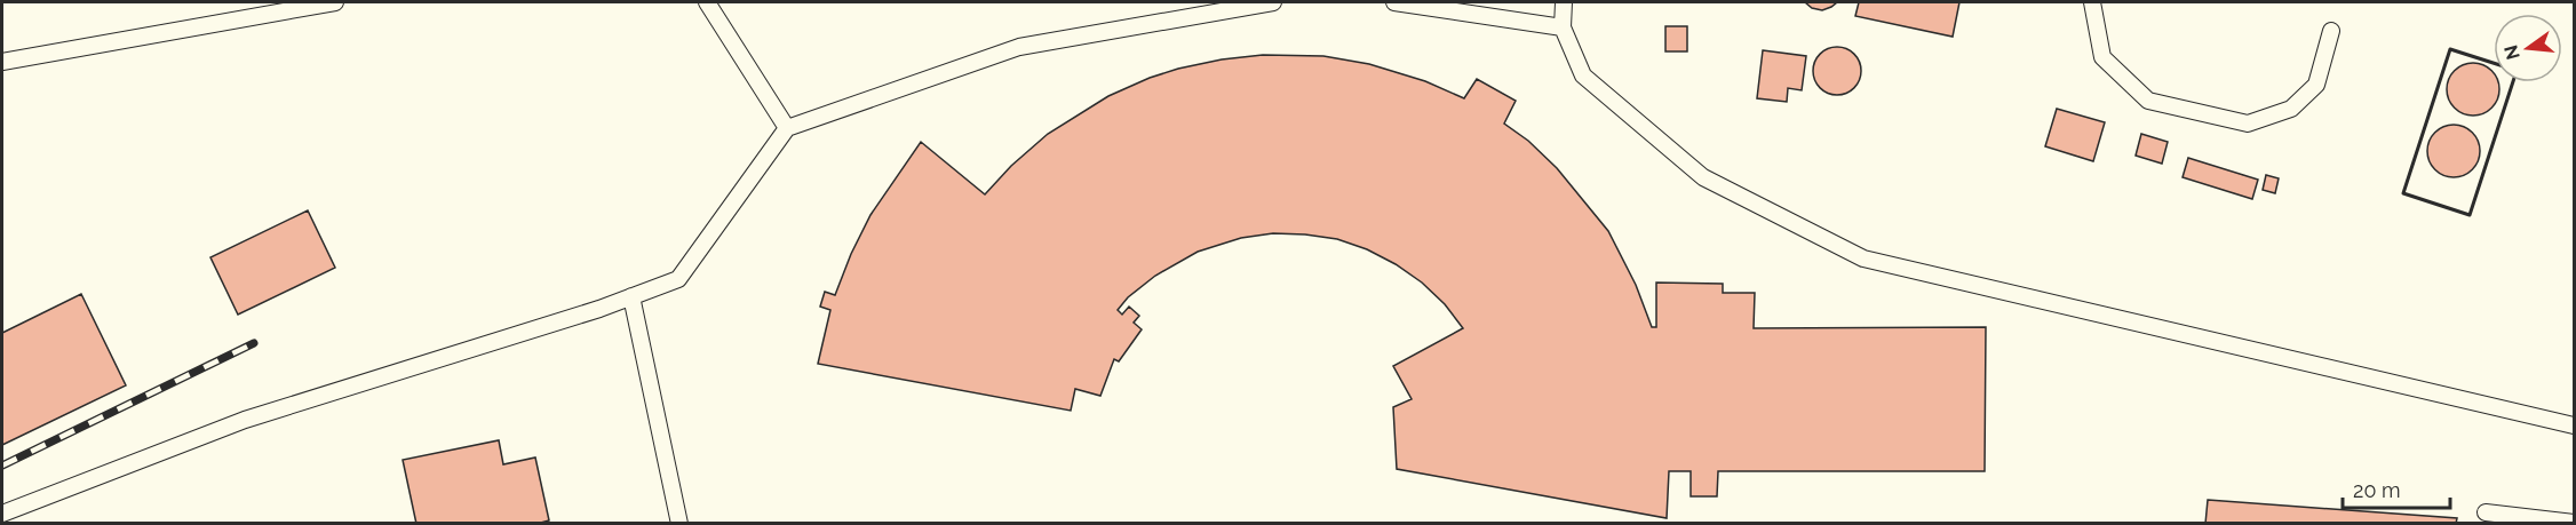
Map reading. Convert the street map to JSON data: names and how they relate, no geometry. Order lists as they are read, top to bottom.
{
  "scale_bar": "20 m",
  "north": "left"
}
